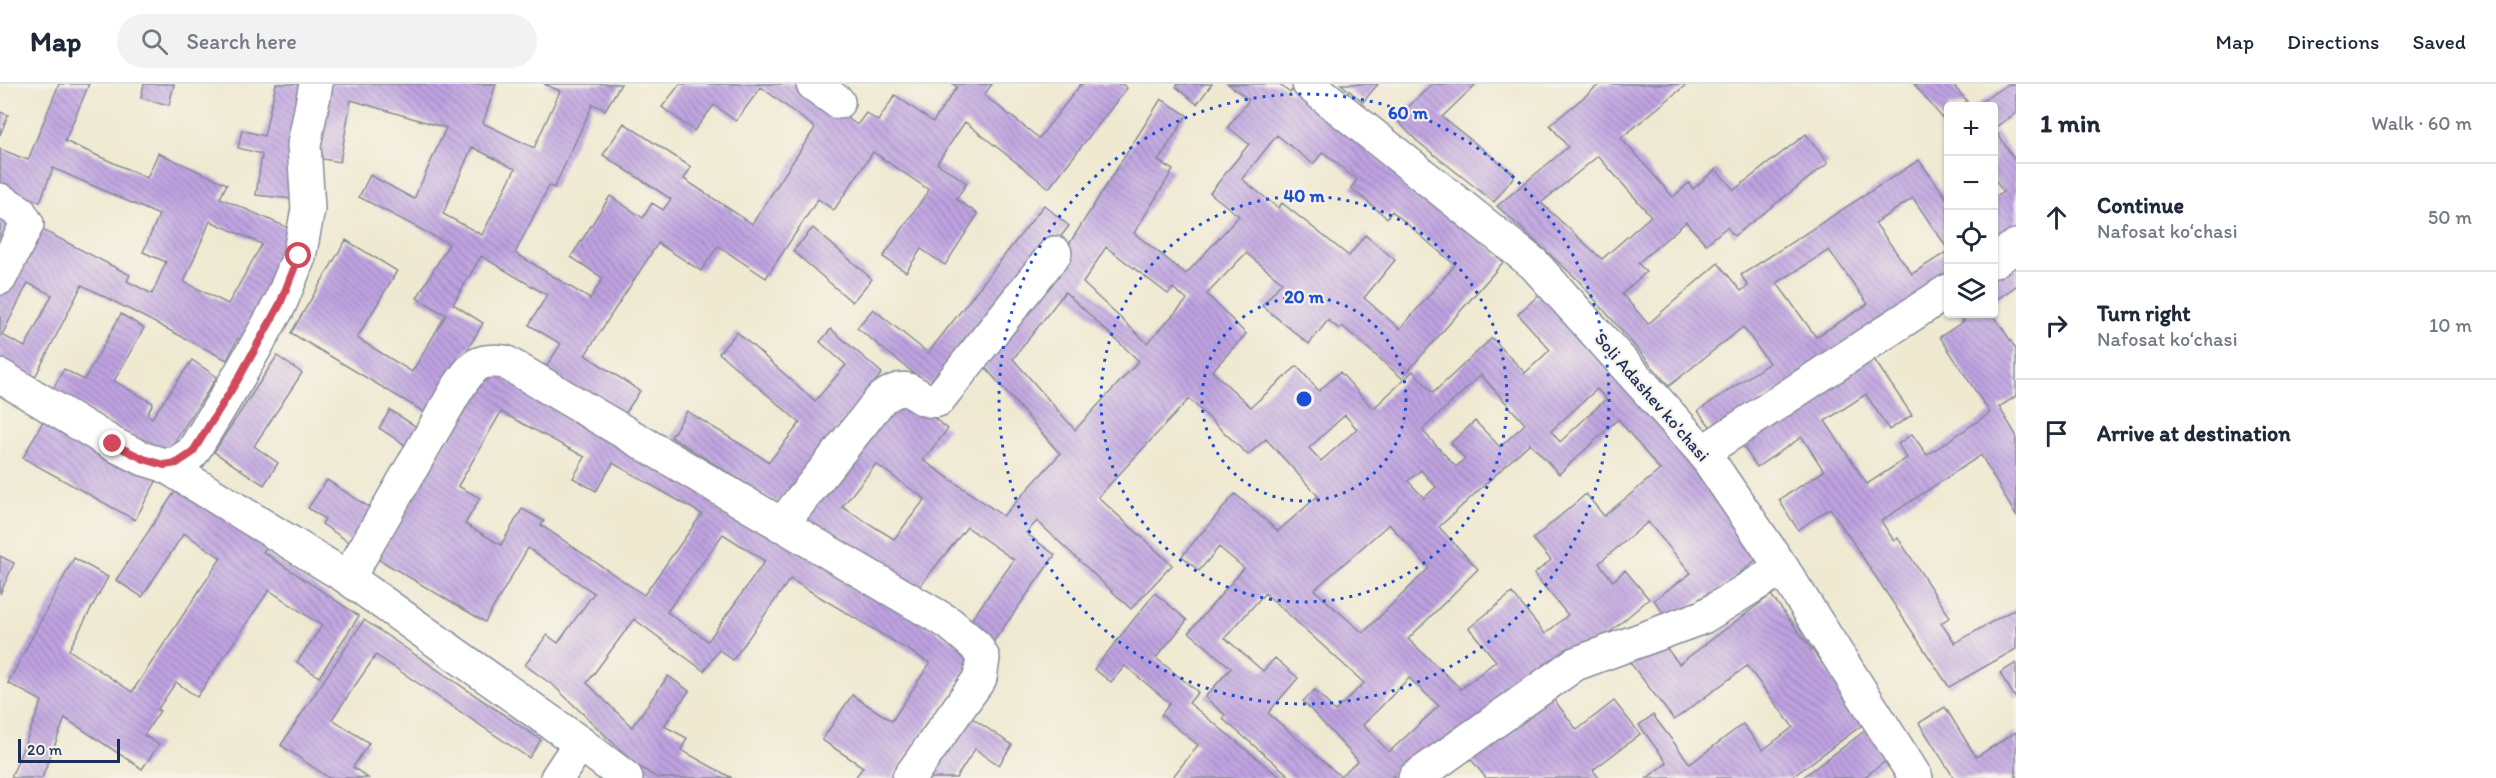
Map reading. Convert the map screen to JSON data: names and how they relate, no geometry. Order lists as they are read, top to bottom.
{
  "streets": {
    "street": ["Soli Adashev ko'chasi"]
  },
  "scale_bar": "20 m",
  "page": {
    "header": "Map",
    "search": "Search here",
    "nav": ["Map", "Directions", "Saved"],
    "heading": ["1 min", "Walk · 60 m"],
    "map_buttons": ["+", "−"],
    "list": [
      ["Continue", "Nafosat koʻchasi", "50 m"],
      ["Turn right", "Nafosat koʻchasi", "10 m"],
      "Arrive at destination"
    ],
    "scale": "20 m"
  },
  "rings": ["60 m", "40 m", "20 m"]
}
